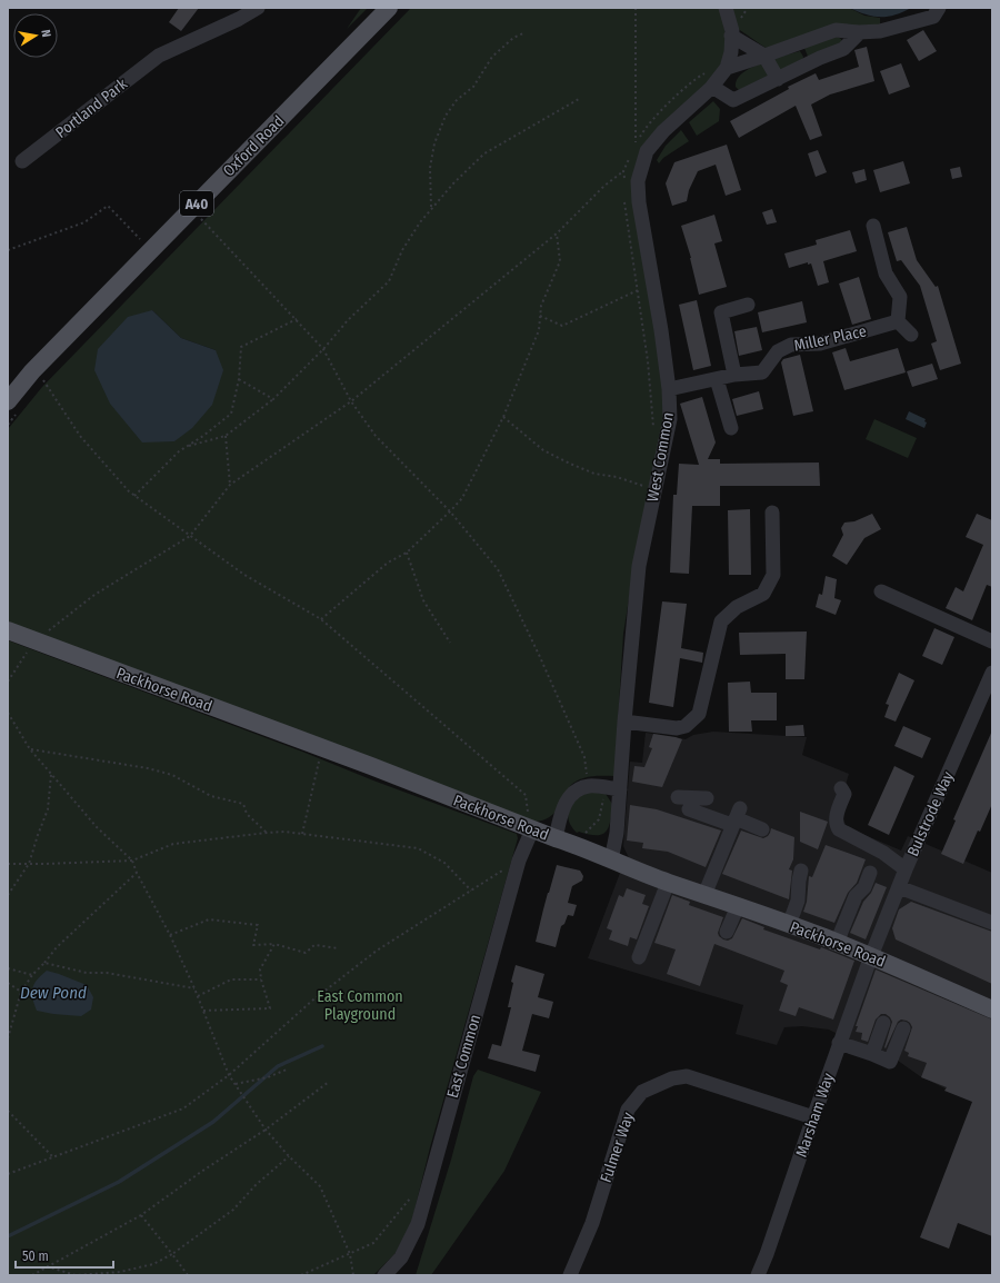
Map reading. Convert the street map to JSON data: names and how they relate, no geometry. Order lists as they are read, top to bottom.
{
  "streets": {
    "main road": ["Oxford Road", "A40", "Packhorse Road"],
    "street": [
      "Portland Park",
      "Miller Place",
      "West Common",
      "Bulstrode Way",
      "East Common",
      "Marsham Way",
      "Fulmer Way"
    ]
  },
  "crossings": [
    ["Miller Place", "West Common"],
    ["West Common", "Packhorse Road"],
    ["Packhorse Road", "Bulstrode Way"],
    ["Packhorse Road", "East Common"],
    ["Packhorse Road", "Marsham Way"],
    ["Bulstrode Way", "Marsham Way"],
    ["Marsham Way", "Fulmer Way"]
  ],
  "water": ["Dew Pond"],
  "parks": ["East Common Playground"],
  "scale_bar": "50 m",
  "north": "right"
}
